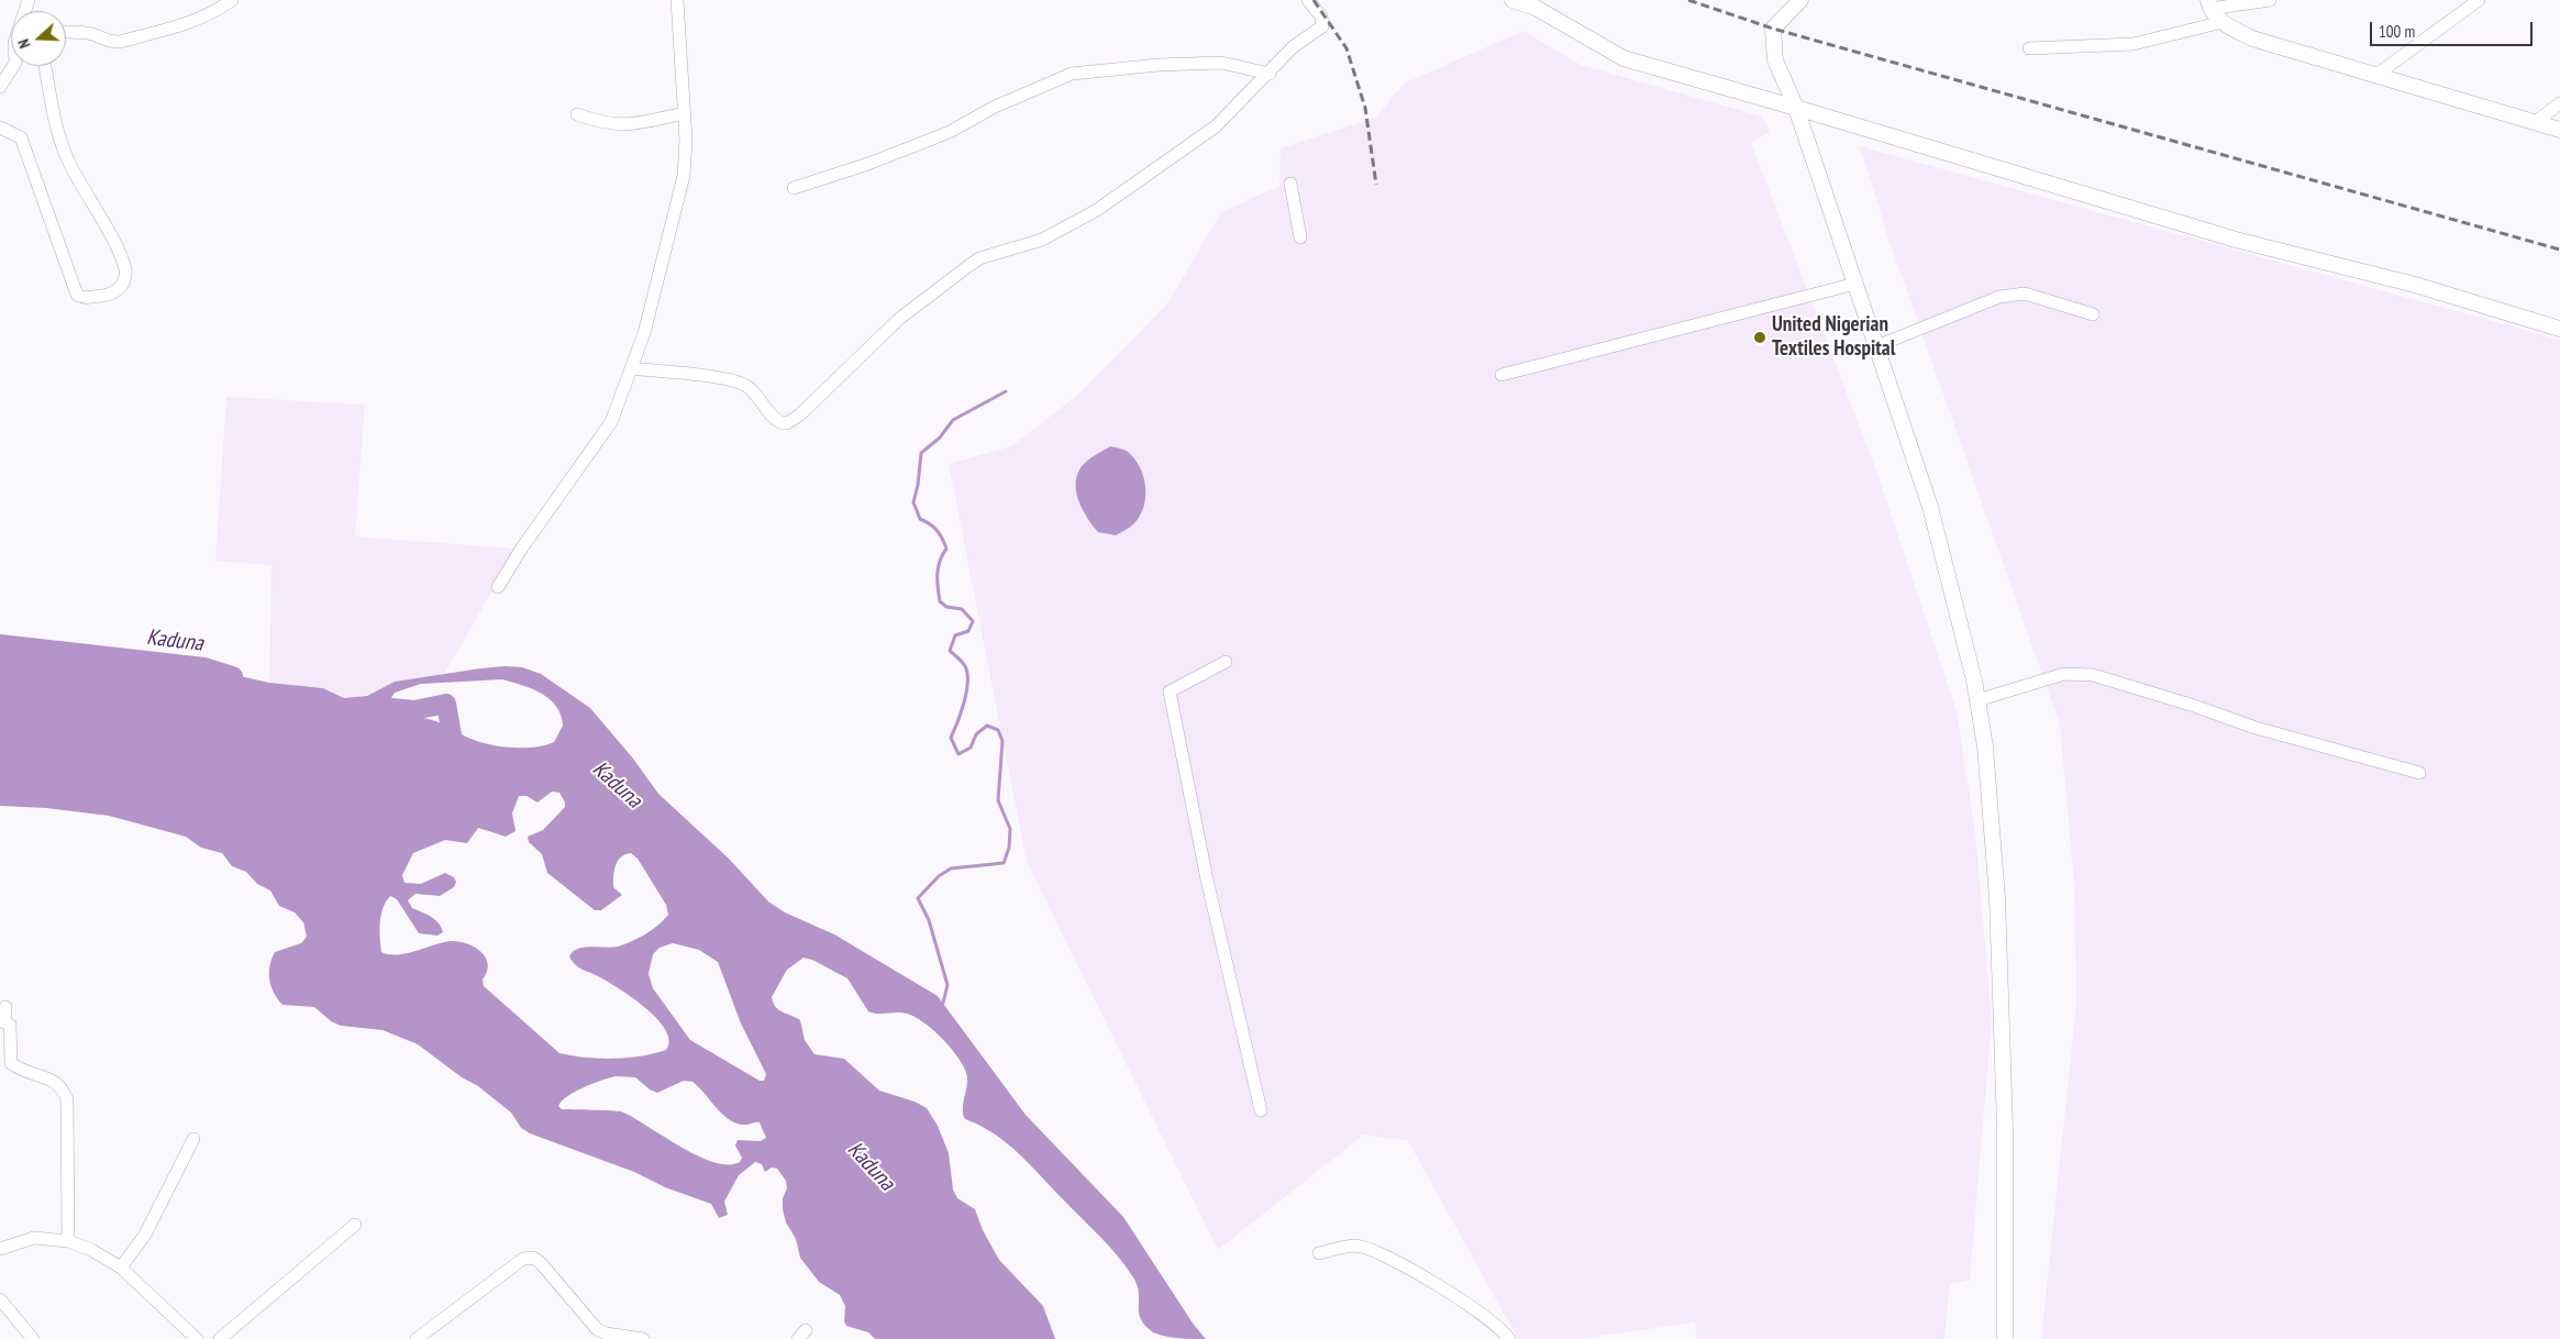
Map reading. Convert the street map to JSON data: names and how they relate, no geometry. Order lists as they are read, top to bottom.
{
  "water": ["Kaduna"],
  "places": ["United Nigerian Textiles Hospital"],
  "scale_bar": "100 m",
  "north": "left"
}
